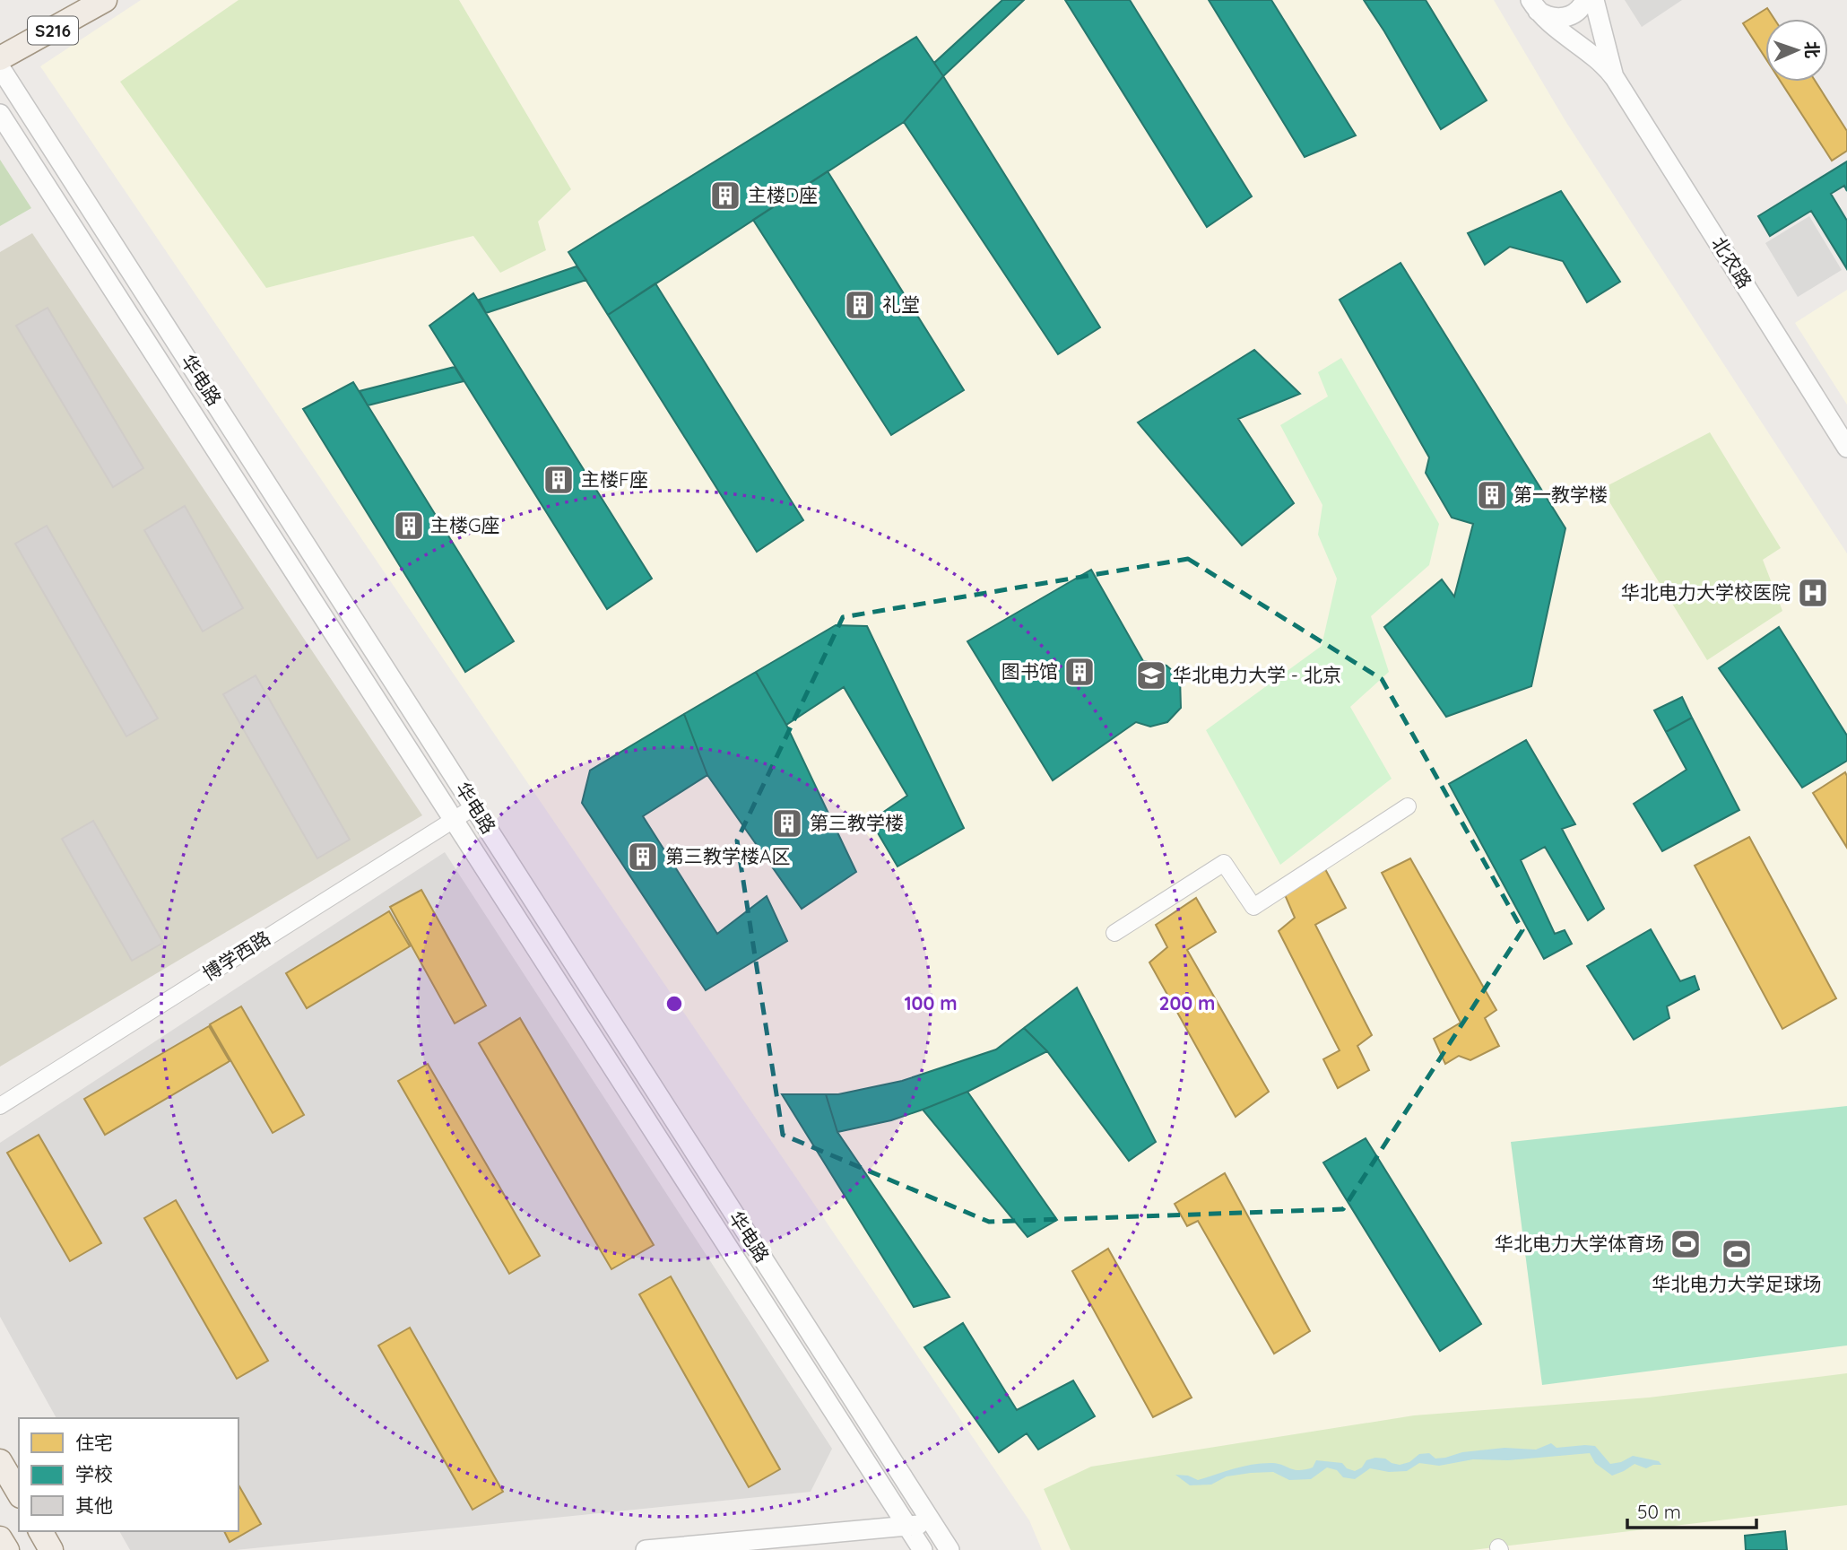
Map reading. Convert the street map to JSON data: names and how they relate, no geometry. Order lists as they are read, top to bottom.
{
  "streets": {
    "main road": ["S216"],
    "street": ["北农路", "华电路", "博学西路"]
  },
  "crossings": [
    ["华电路", "博学西路"]
  ],
  "places": {
    "building": [
      "主楼D座",
      "礼堂",
      "主楼F座",
      "第一教学楼",
      "主楼G座",
      "图书馆",
      "第三教学楼",
      "第三教学楼A区"
    ],
    "hospital": ["华北电力大学校医院"],
    "school or university": ["华北电力大学 - 北京"],
    "sports": ["华北电力大学体育场", "华北电力大学足球场"]
  },
  "legend": ["住宅", "学校", "其他"],
  "scale_bar": "50 m",
  "north": "right",
  "rings": ["100 m", "200 m"]
}
